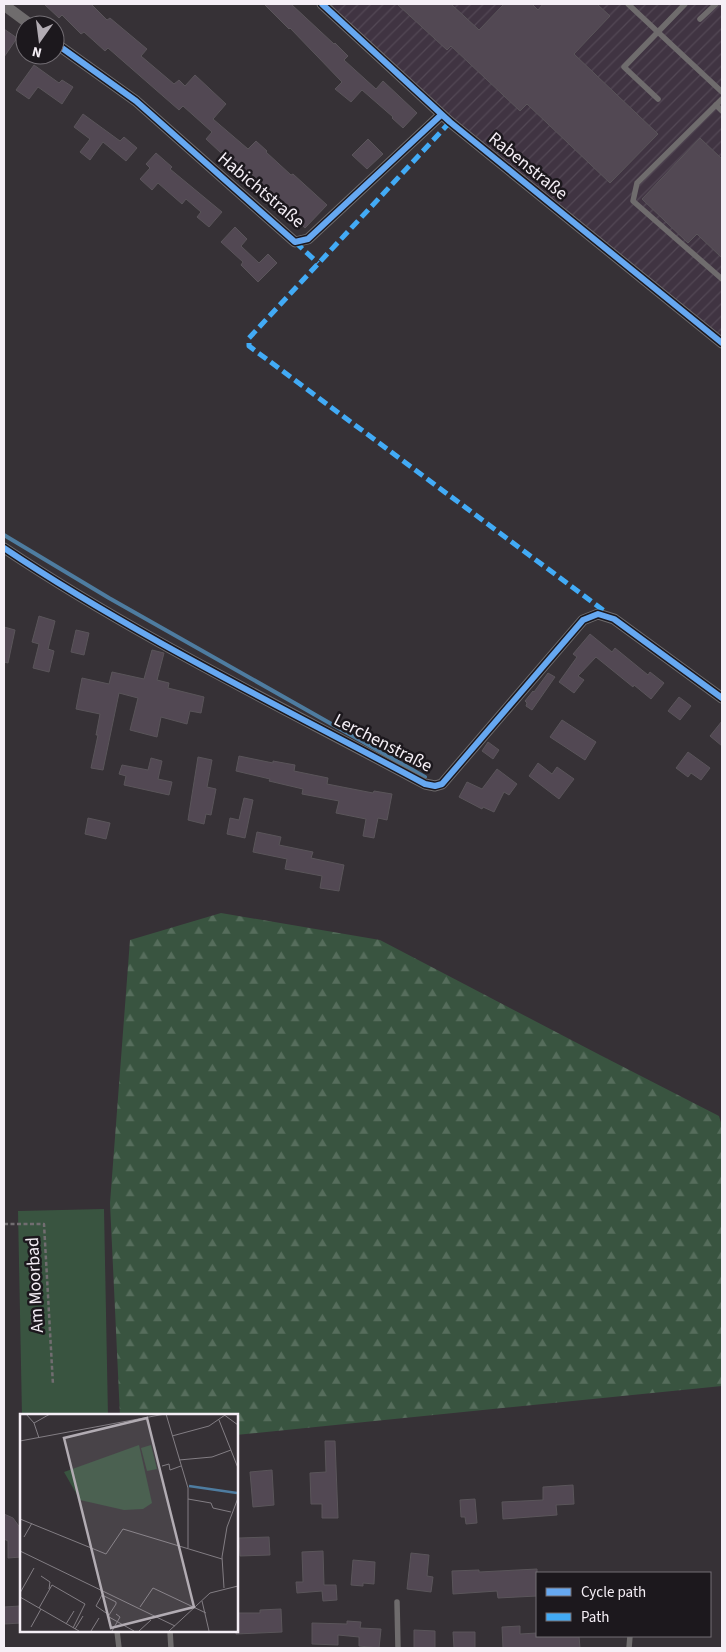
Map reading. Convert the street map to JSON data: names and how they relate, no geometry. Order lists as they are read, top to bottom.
{
  "streets": {
    "street": ["Rabenstraße", "Habichtstraße", "Lerchenstraße"],
    "path": ["Am Moorbad"]
  },
  "crossings": [
    ["Rabenstraße", "Habichtstraße"]
  ],
  "legend": ["Cycle path", "Path"],
  "north": "bottom"
}
